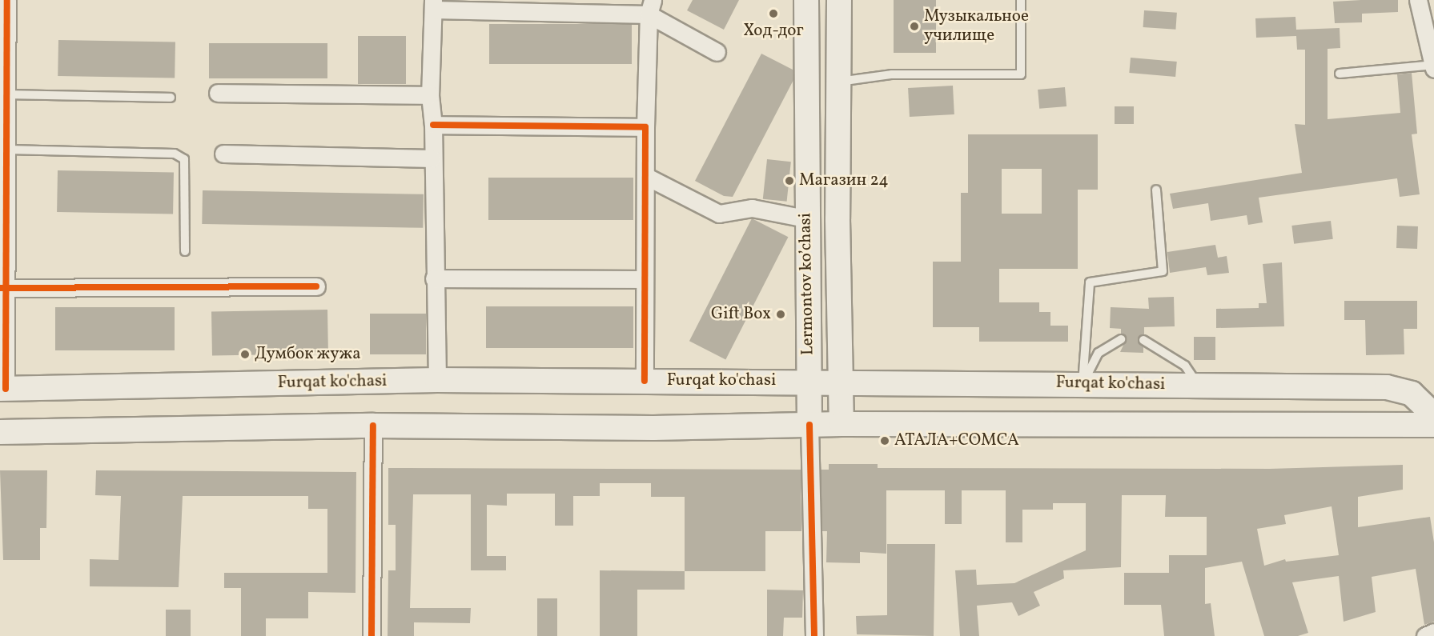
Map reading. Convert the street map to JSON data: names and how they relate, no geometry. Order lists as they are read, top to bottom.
{
  "streets": {
    "main road": ["Lermontov ko’chasi", "Furqat ko'chasi"]
  },
  "crossings": [
    ["Lermontov ko’chasi", "Furqat ko'chasi"]
  ],
  "places": [
    "Ход-дог",
    "Музыкальное училище",
    "Магазин 24",
    "Gift Box",
    "Думбок жужа",
    "АТАЛА+СОМСА"
  ]
}
